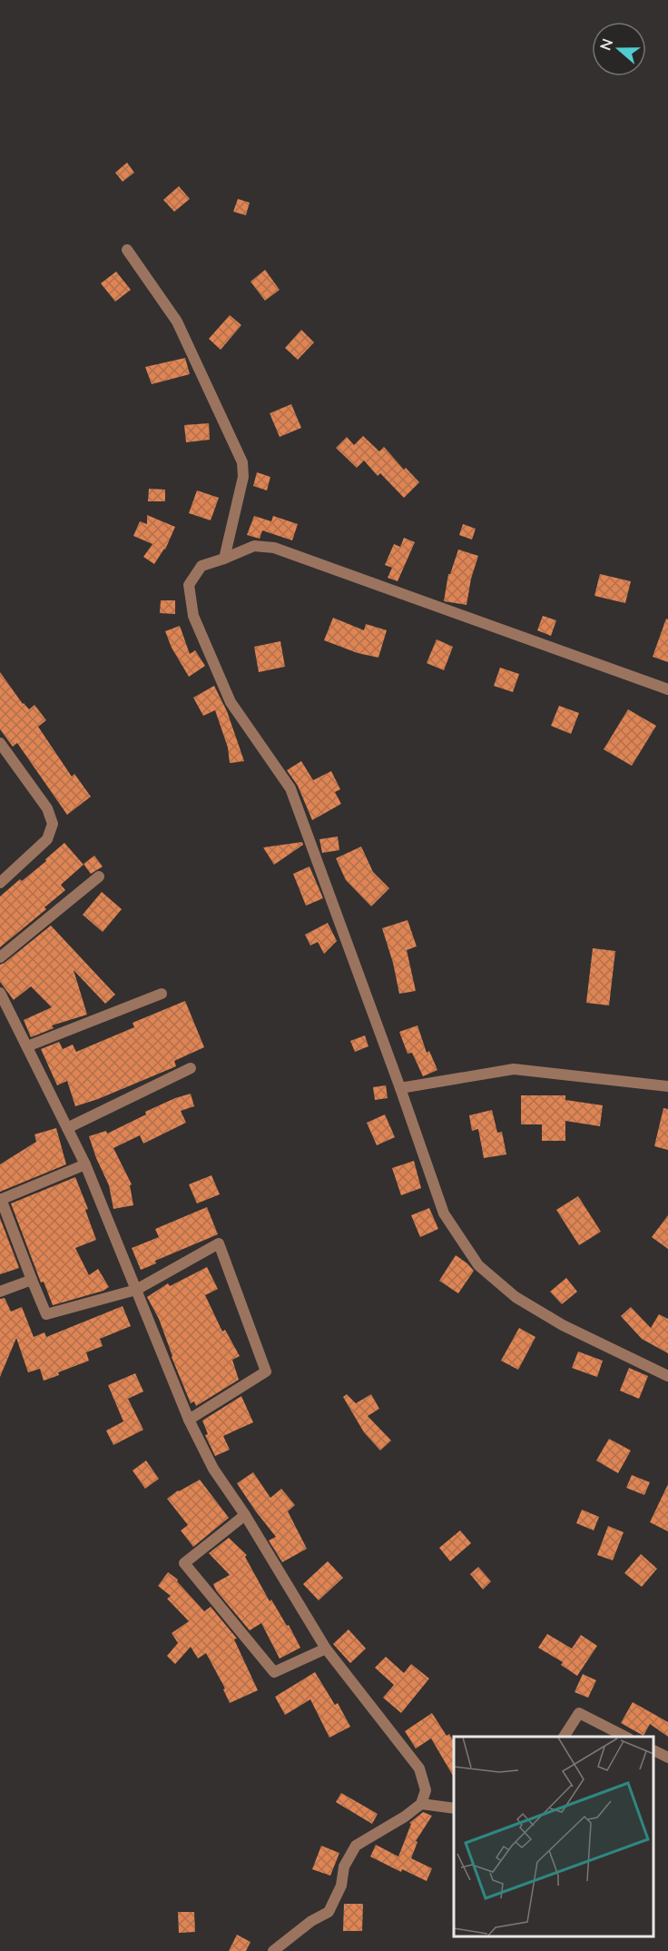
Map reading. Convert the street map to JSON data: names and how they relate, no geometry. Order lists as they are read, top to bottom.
{
  "north": "left"
}
